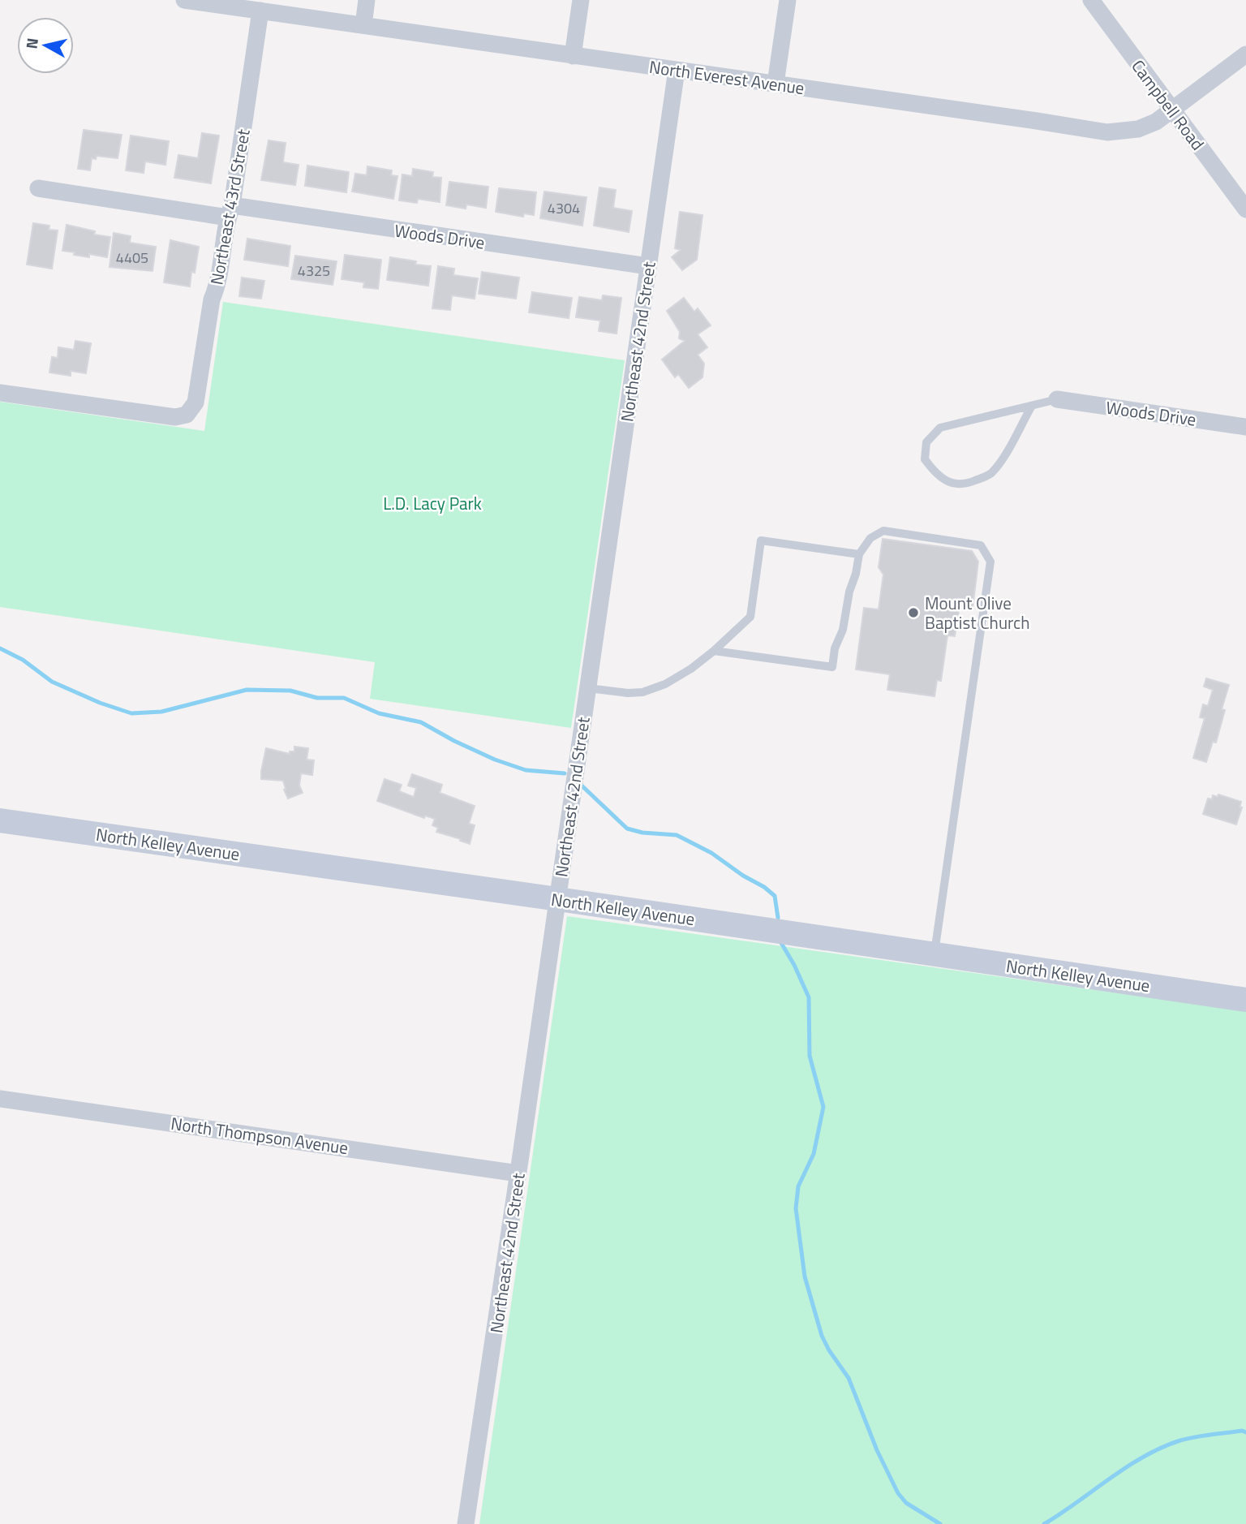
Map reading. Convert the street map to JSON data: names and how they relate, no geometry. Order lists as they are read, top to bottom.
{
  "streets": {
    "street": [
      "North Everest Avenue",
      "Campbell Road",
      "Northeast 43rd Street",
      "Woods Drive",
      "Northeast 42nd Street",
      "North Kelley Avenue",
      "North Thompson Avenue"
    ]
  },
  "crossings": [
    ["North Everest Avenue", "Campbell Road"],
    ["North Everest Avenue", "Northeast 43rd Street"],
    ["North Everest Avenue", "Northeast 42nd Street"],
    ["Northeast 43rd Street", "Woods Drive"],
    ["Woods Drive", "Northeast 42nd Street"],
    ["Northeast 42nd Street", "North Kelley Avenue"],
    ["Northeast 42nd Street", "North Thompson Avenue"]
  ],
  "parks": ["L.D. Lacy Park"],
  "places": ["Mount Olive Baptist Church"],
  "house_numbers": ["4304", "4405", "4325"],
  "north": "left"
}
